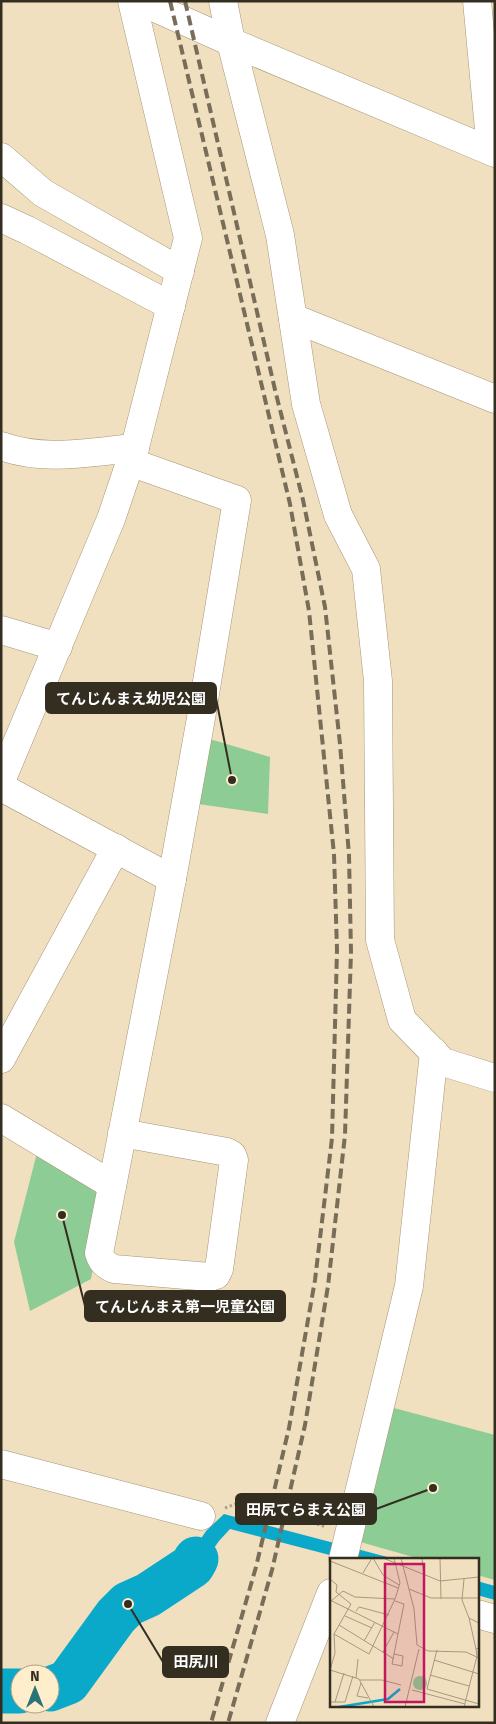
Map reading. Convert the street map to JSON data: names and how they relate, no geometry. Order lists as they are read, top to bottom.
{
  "places": [
    "てんじんまえ幼児公園",
    "てんじんまえ第一児童公園",
    "田尻てらまえ公園",
    "田尻川"
  ],
  "north": "top"
}
